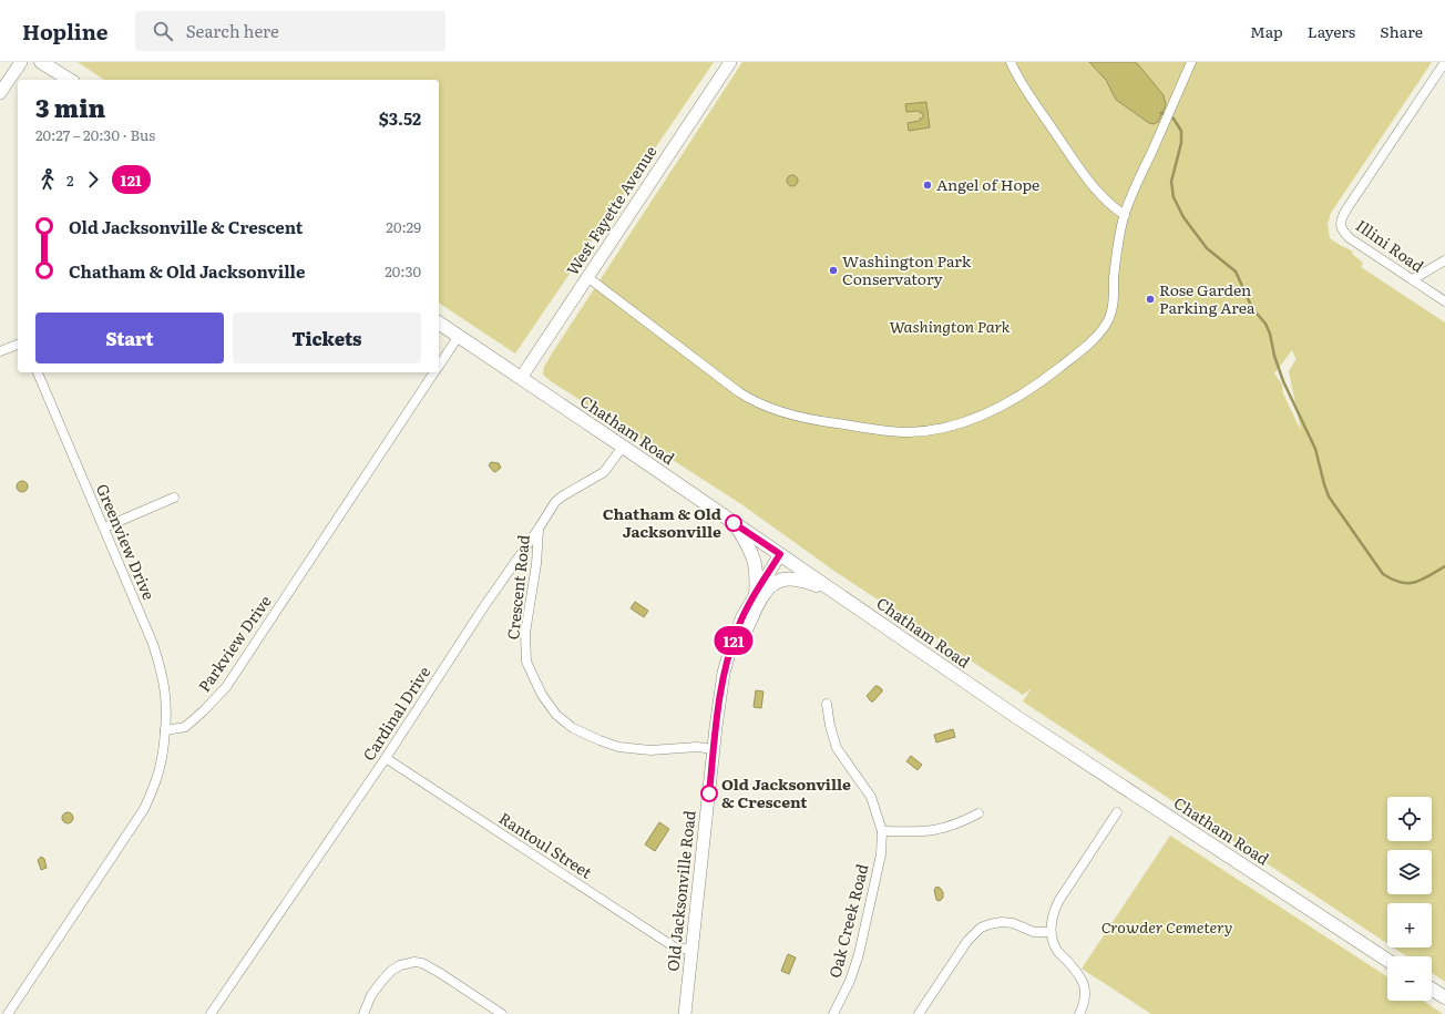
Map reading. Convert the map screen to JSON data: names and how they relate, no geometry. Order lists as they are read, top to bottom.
{
  "streets": {
    "main road": ["Chatham Road"],
    "street": [
      "West Fayette Avenue",
      "Illini Road",
      "Greenview Drive",
      "Crescent Road",
      "Parkview Drive",
      "Cardinal Drive",
      "Rantoul Street",
      "Old Jacksonville Road",
      "Oak Creek Road"
    ]
  },
  "crossings": [
    ["West Fayette Avenue", "Chatham Road"],
    ["Chatham Road", "Parkview Drive"],
    ["Chatham Road", "Cardinal Drive"],
    ["Chatham Road", "Old Jacksonville Road"],
    ["Greenview Drive", "Parkview Drive"],
    ["Crescent Road", "Cardinal Drive"],
    ["Crescent Road", "Old Jacksonville Road"],
    ["Cardinal Drive", "Rantoul Street"],
    ["Rantoul Street", "Old Jacksonville Road"]
  ],
  "parks": ["Washington Park", "Crowder Cemetery"],
  "places": [
    "Angel of Hope",
    "Washington Park Conservatory",
    "Rose Garden Parking Area",
    "Chatham & Old Jacksonville",
    "Old Jacksonville & Crescent"
  ],
  "lines": ["bus line 121"],
  "page": {
    "header": "Hopline",
    "search": "Search here",
    "nav": ["Map", "Layers", "Share"],
    "on_map": "121",
    "heading": ["3 min", "20:27 – 20:30 · Bus", "$3.52"],
    "legs": ["2", "121"],
    "list": [
      {
        "name": "Old Jacksonville & Crescent",
        "value": "20:29"
      },
      {
        "name": "Chatham & Old Jacksonville",
        "value": "20:30"
      }
    ],
    "buttons": ["Start", "Tickets"],
    "map_buttons": ["+", "−"]
  }
}
